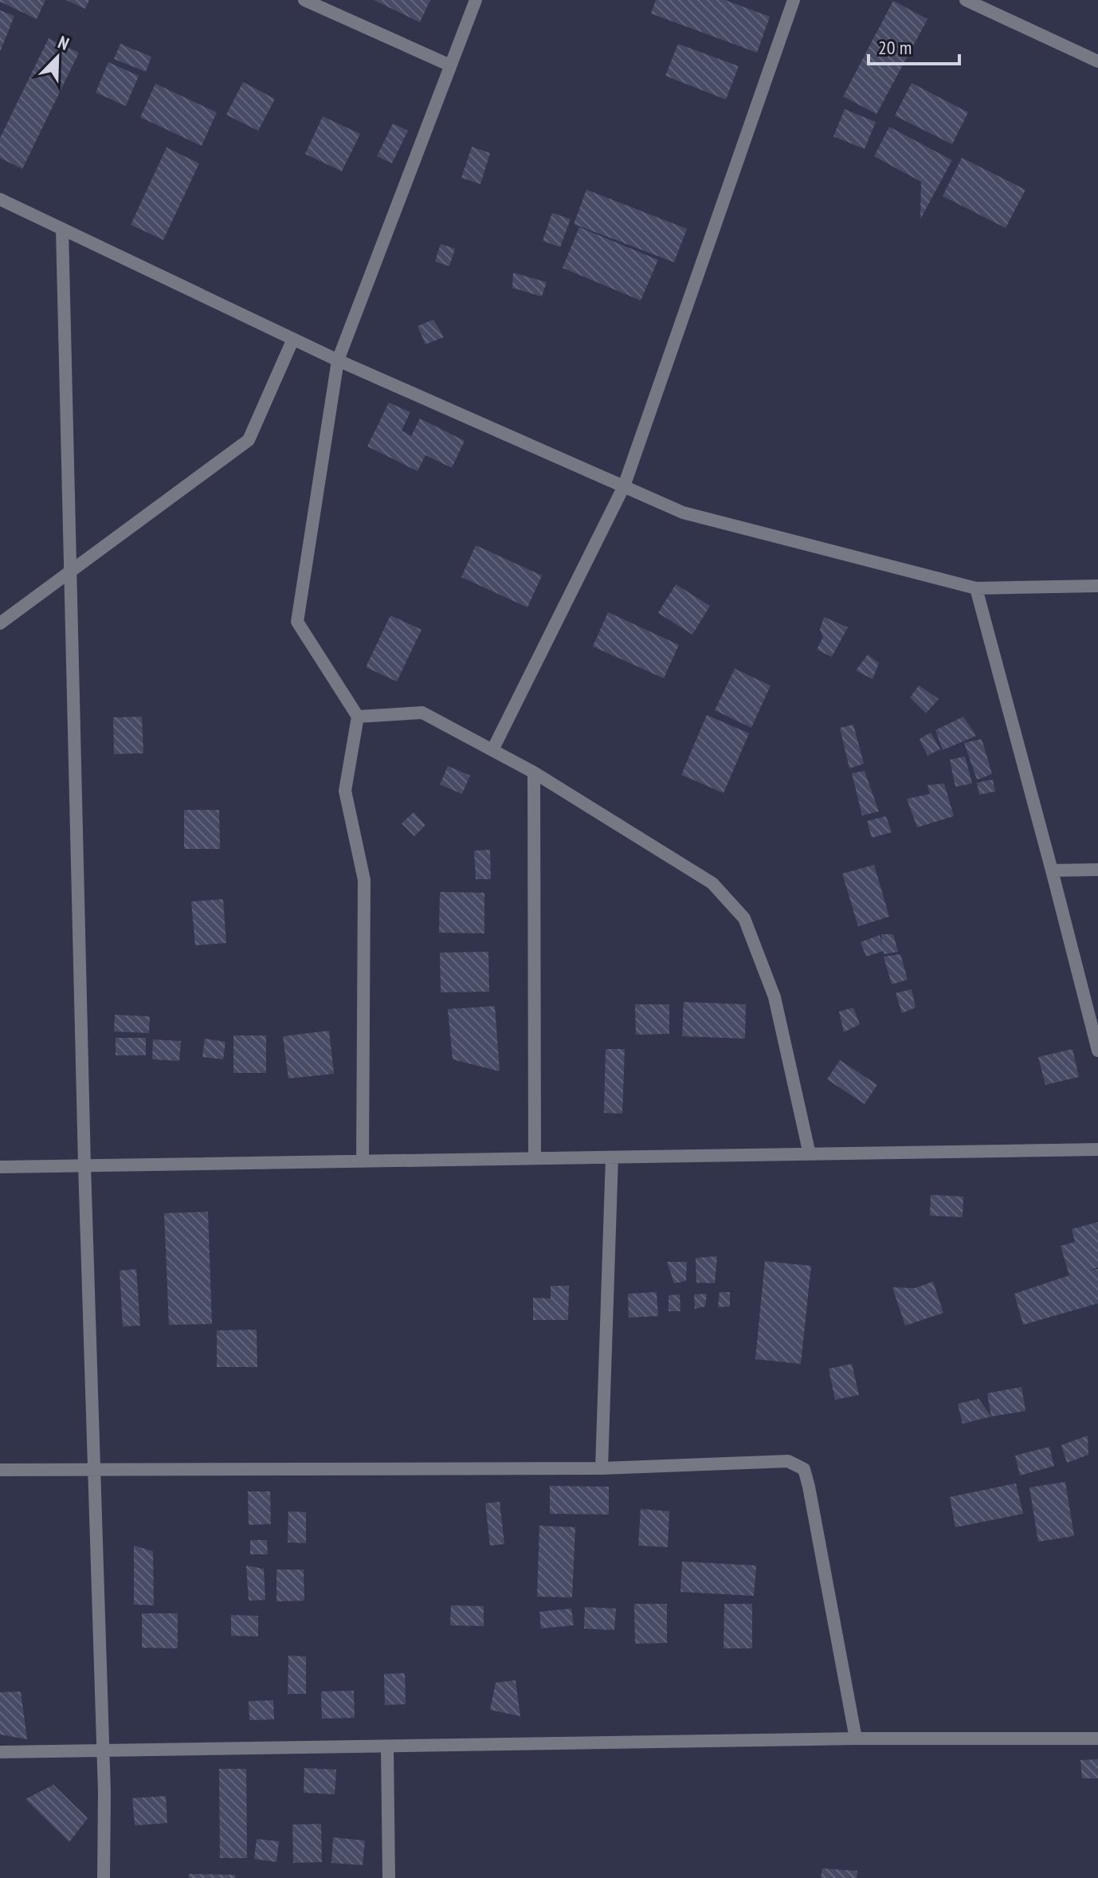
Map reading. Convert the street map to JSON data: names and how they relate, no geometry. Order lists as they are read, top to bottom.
{
  "scale_bar": "20 m",
  "north": "top right"
}
